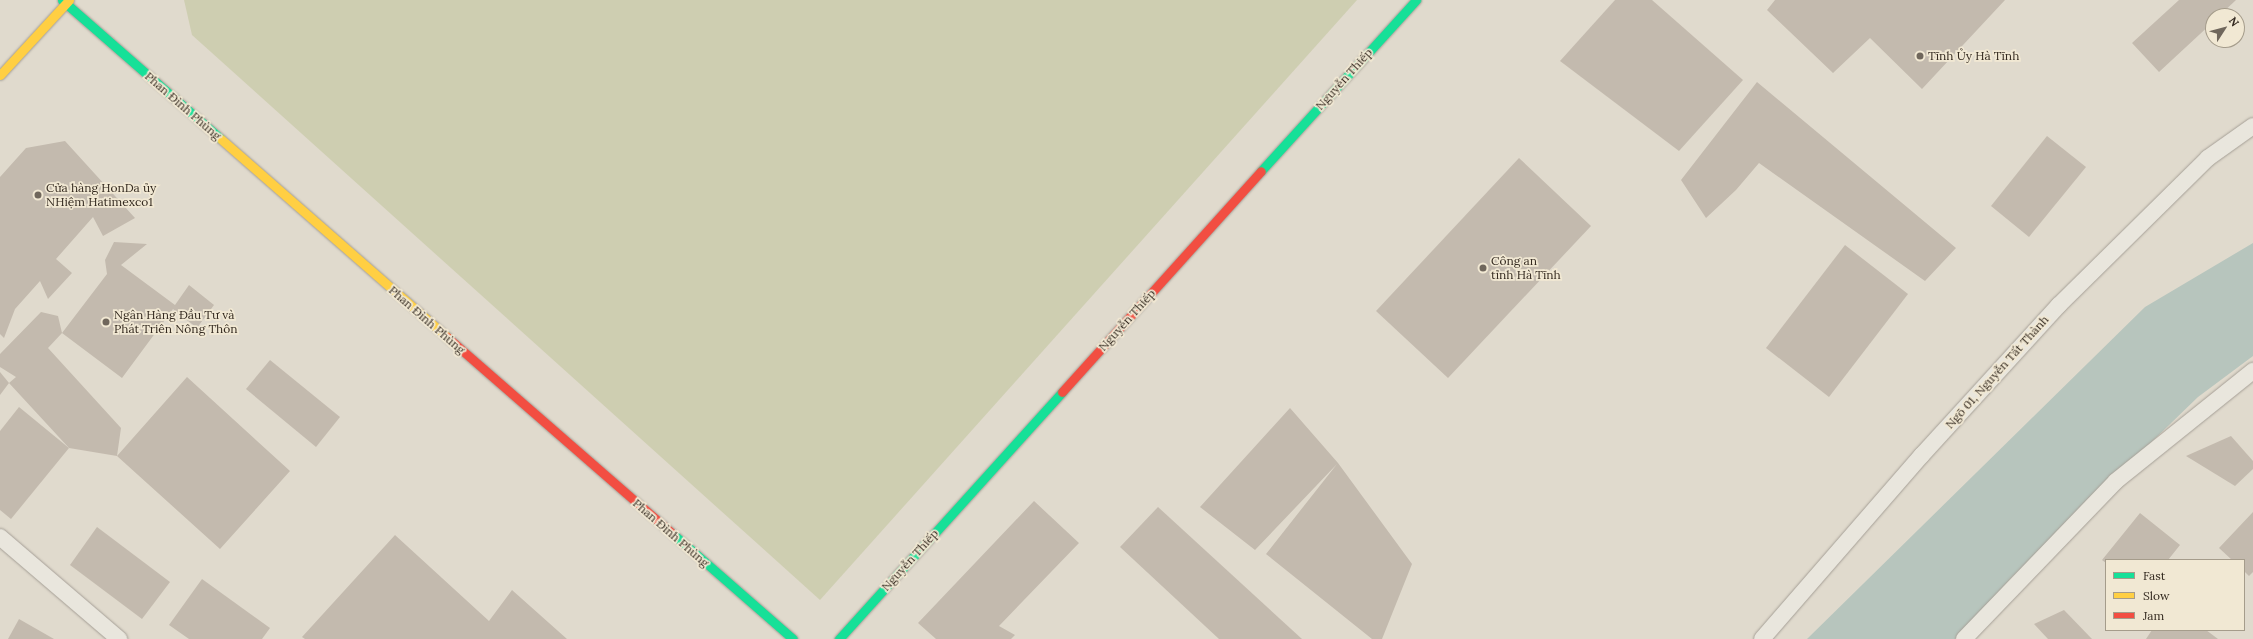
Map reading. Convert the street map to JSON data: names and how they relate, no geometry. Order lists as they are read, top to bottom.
{
  "streets": {
    "street": ["Nguyễn Thiếp", "Phan Đình Phùng"],
    "lane": ["Ngõ 01, Nguyễn Tất Thành"]
  },
  "places": [
    "Tĩnh Ủy Hà Tĩnh",
    "Cửa hàng HonDa ủy NHiệm Hatimexco1",
    "Công an tỉnh Hà Tĩnh",
    "Ngân Hàng Đầu Tư và Phát Triên Nông Thôn"
  ],
  "legend": ["Fast", "Slow", "Jam"],
  "north": "top right"
}
